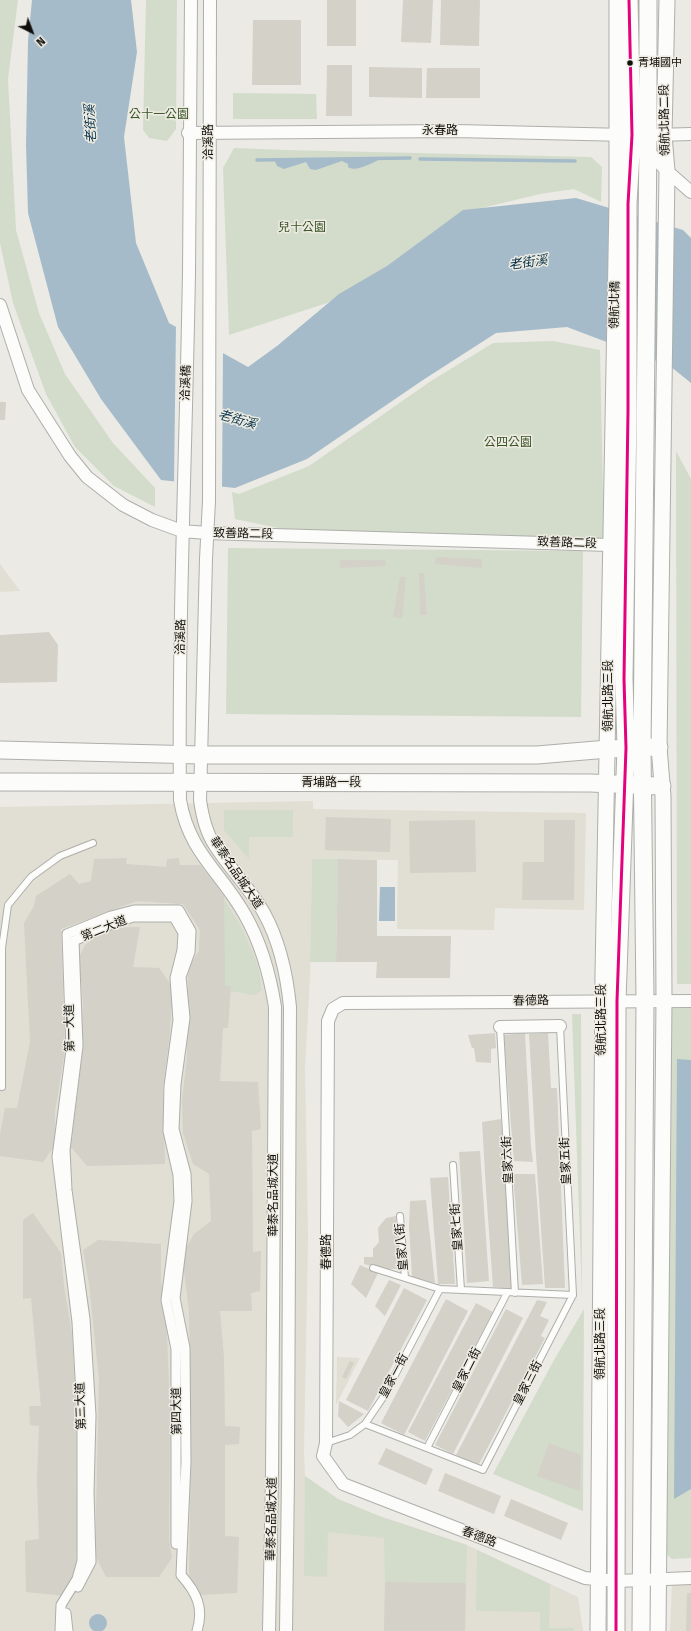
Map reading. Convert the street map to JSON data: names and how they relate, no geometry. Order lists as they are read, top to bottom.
{
  "streets": {
    "main road": [
      "領航北路二段",
      "領航北橋",
      "領航北路三段",
      "青埔路一段"
    ],
    "street": [
      "永春路",
      "洽溪路",
      "洽溪橋",
      "致善路二段",
      "華泰名品城大道",
      "第二大道",
      "春德路",
      "第一大道",
      "第三大道",
      "第四大道"
    ],
    "lane": [
      "皇家六街",
      "皇家五街",
      "皇家七街",
      "皇家八街",
      "皇家二街",
      "皇家一街",
      "皇家三街"
    ]
  },
  "crossings": [
    ["領航北路二段", "永春路"],
    ["領航北路二段", "領航北橋"],
    ["領航北路二段", "領航北路三段"],
    ["永春路", "洽溪路"],
    ["洽溪路", "洽溪橋"],
    ["洽溪路", "致善路二段"],
    ["洽溪路", "青埔路一段"],
    ["洽溪路", "華泰名品城大道"],
    ["領航北橋", "領航北路三段"],
    ["致善路二段", "領航北路三段"],
    ["領航北路三段", "青埔路一段"],
    ["領航北路三段", "春德路"],
    ["青埔路一段", "華泰名品城大道"],
    ["第二大道", "第一大道"],
    ["第二大道", "第三大道"],
    ["第二大道", "第四大道"],
    ["春德路", "皇家一街"],
    ["第一大道", "第三大道"],
    ["皇家五街", "皇家三街"],
    ["皇家二街", "皇家三街"]
  ],
  "water": ["老街溪"],
  "parks": ["公十一公園", "兒十公園", "公四公園"],
  "places": ["青埔國中"],
  "north": "bottom right"
}
